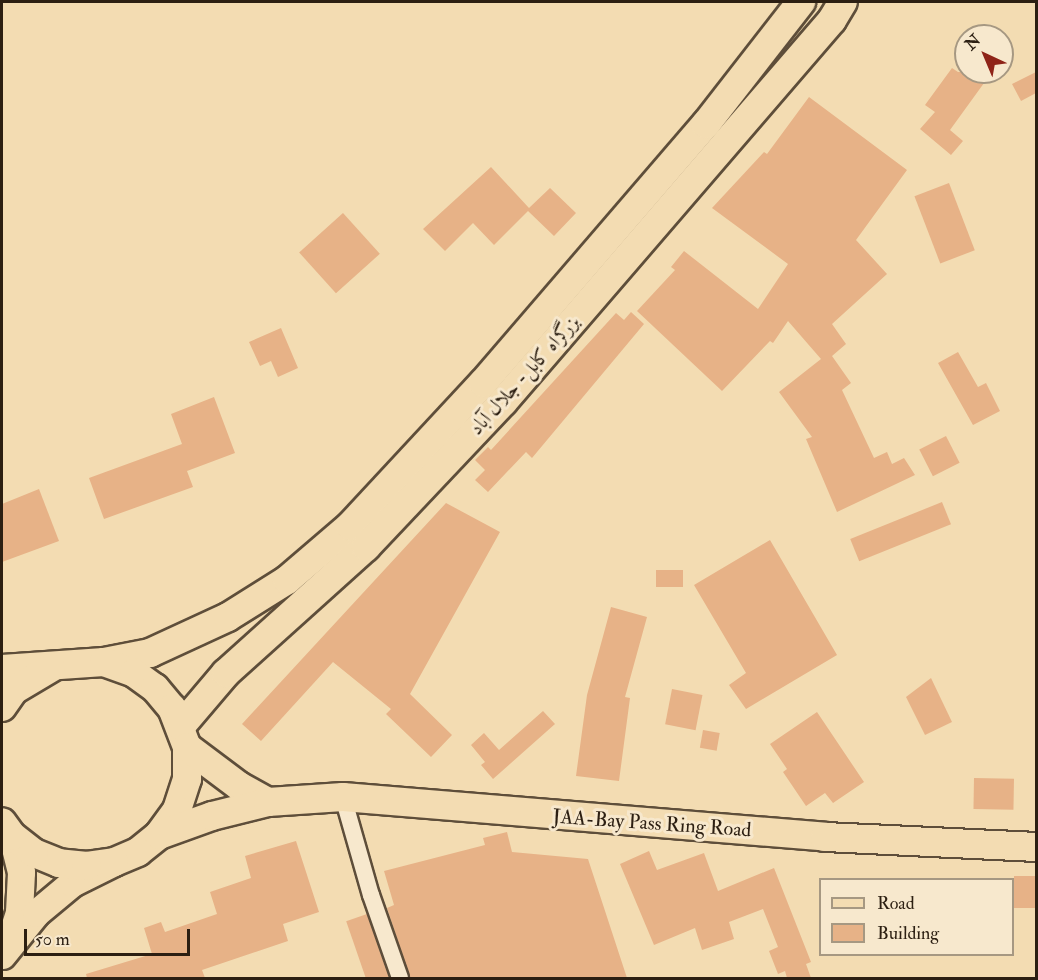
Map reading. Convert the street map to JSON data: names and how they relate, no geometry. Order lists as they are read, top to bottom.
{
  "streets": {
    "highway": ["بزرگراه کابل- جلال آباد", "JAA-Bay Pass Ring Road"]
  },
  "legend": ["Road", "Building"],
  "scale_bar": "50 m",
  "north": "top left"
}
